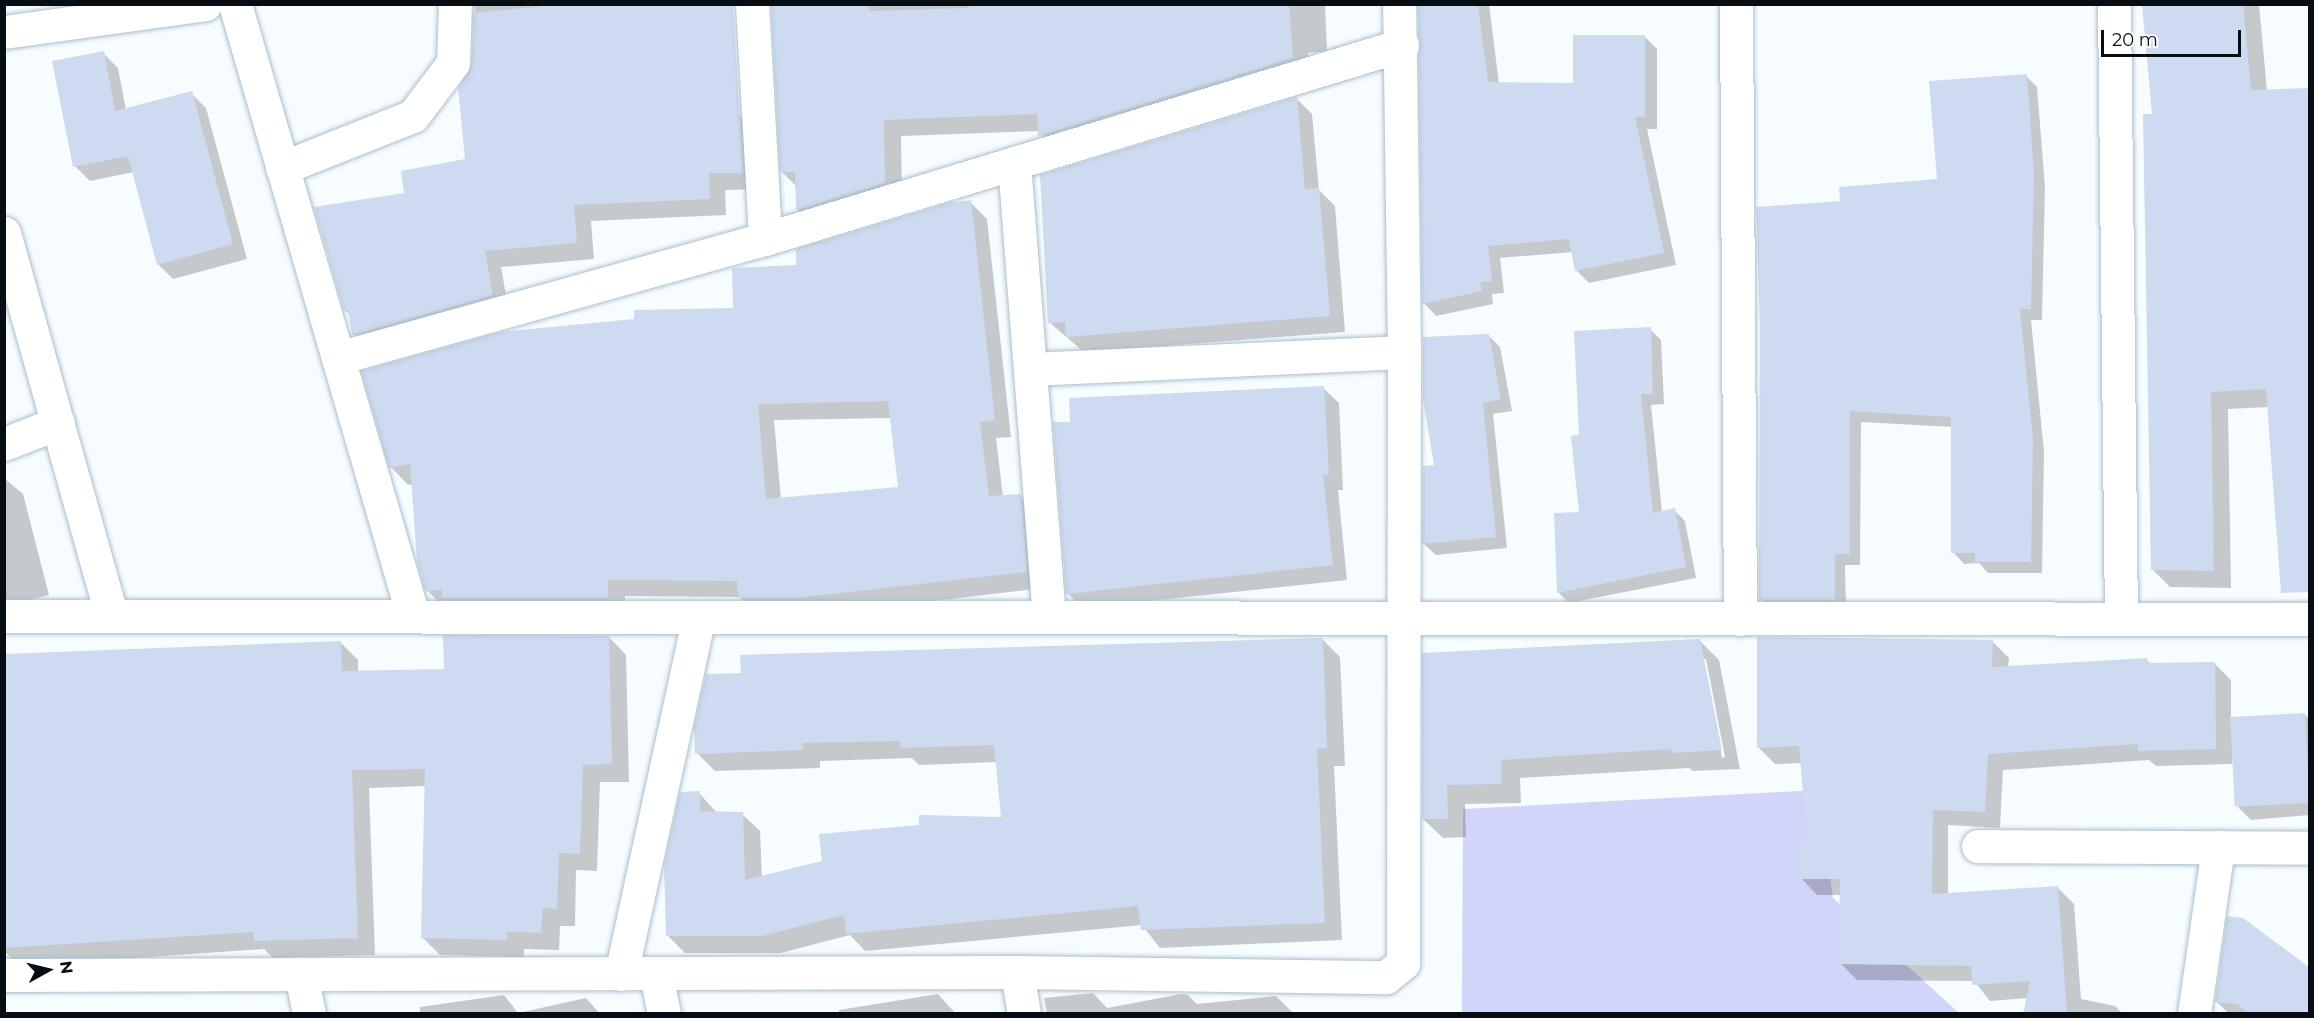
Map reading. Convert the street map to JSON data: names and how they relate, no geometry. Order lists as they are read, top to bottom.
{
  "scale_bar": "20 m",
  "north": "right"
}
